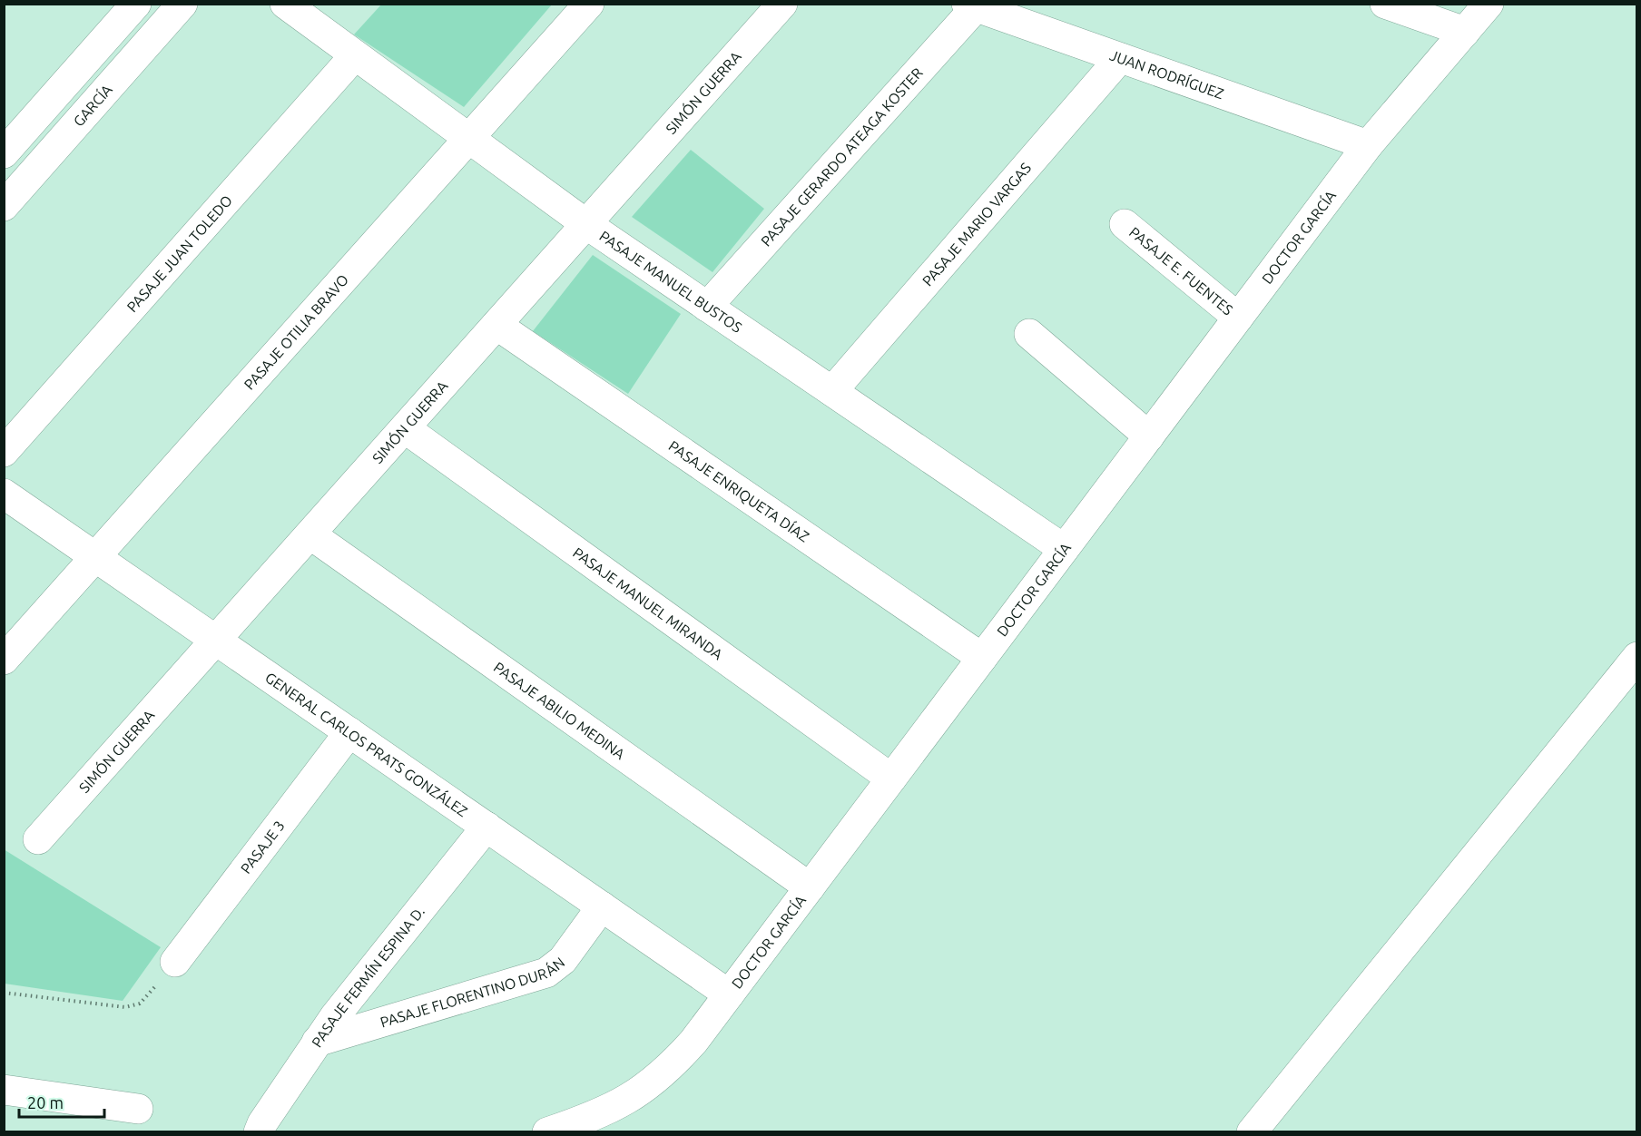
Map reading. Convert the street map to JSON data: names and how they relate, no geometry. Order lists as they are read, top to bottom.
{
  "streets": {
    "street": [
      "JUAN RODRÍGUEZ",
      "SIMÓN GUERRA",
      "GARCÍA",
      "PASAJE GERARDO ATEAGA KOSTER",
      "PASAJE MARIO VARGAS",
      "DOCTOR GARCÍA",
      "PASAJE JUAN TOLEDO",
      "PASAJE E. FUENTES",
      "PASAJE MANUEL BUSTOS",
      "PASAJE OTILIA BRAVO",
      "PASAJE ENRIQUETA DÍAZ",
      "PASAJE MANUEL MIRANDA",
      "PASAJE ABILIO MEDINA",
      "GENERAL CARLOS PRATS GONZÁLEZ",
      "PASAJE 3",
      "PASAJE FERMÍN ESPINA D.",
      "PASAJE FLORENTINO DURÁN"
    ]
  },
  "crossings": [
    ["JUAN RODRÍGUEZ", "PASAJE GERARDO ATEAGA KOSTER"],
    ["JUAN RODRÍGUEZ", "PASAJE MARIO VARGAS"],
    ["JUAN RODRÍGUEZ", "DOCTOR GARCÍA"],
    ["SIMÓN GUERRA", "PASAJE MANUEL BUSTOS"],
    ["SIMÓN GUERRA", "PASAJE ENRIQUETA DÍAZ"],
    ["SIMÓN GUERRA", "PASAJE MANUEL MIRANDA"],
    ["SIMÓN GUERRA", "PASAJE ABILIO MEDINA"],
    ["SIMÓN GUERRA", "GENERAL CARLOS PRATS GONZÁLEZ"],
    ["PASAJE GERARDO ATEAGA KOSTER", "PASAJE MANUEL BUSTOS"],
    ["PASAJE MARIO VARGAS", "PASAJE MANUEL BUSTOS"],
    ["DOCTOR GARCÍA", "PASAJE E. FUENTES"],
    ["DOCTOR GARCÍA", "PASAJE MANUEL BUSTOS"],
    ["DOCTOR GARCÍA", "PASAJE ENRIQUETA DÍAZ"],
    ["DOCTOR GARCÍA", "PASAJE MANUEL MIRANDA"],
    ["DOCTOR GARCÍA", "PASAJE ABILIO MEDINA"],
    ["DOCTOR GARCÍA", "GENERAL CARLOS PRATS GONZÁLEZ"],
    ["PASAJE JUAN TOLEDO", "PASAJE MANUEL BUSTOS"],
    ["PASAJE MANUEL BUSTOS", "PASAJE OTILIA BRAVO"],
    ["PASAJE OTILIA BRAVO", "GENERAL CARLOS PRATS GONZÁLEZ"],
    ["GENERAL CARLOS PRATS GONZÁLEZ", "PASAJE 3"],
    ["GENERAL CARLOS PRATS GONZÁLEZ", "PASAJE FERMÍN ESPINA D."],
    ["GENERAL CARLOS PRATS GONZÁLEZ", "PASAJE FLORENTINO DURÁN"],
    ["PASAJE FERMÍN ESPINA D.", "PASAJE FLORENTINO DURÁN"]
  ],
  "scale_bar": "20 m"
}
